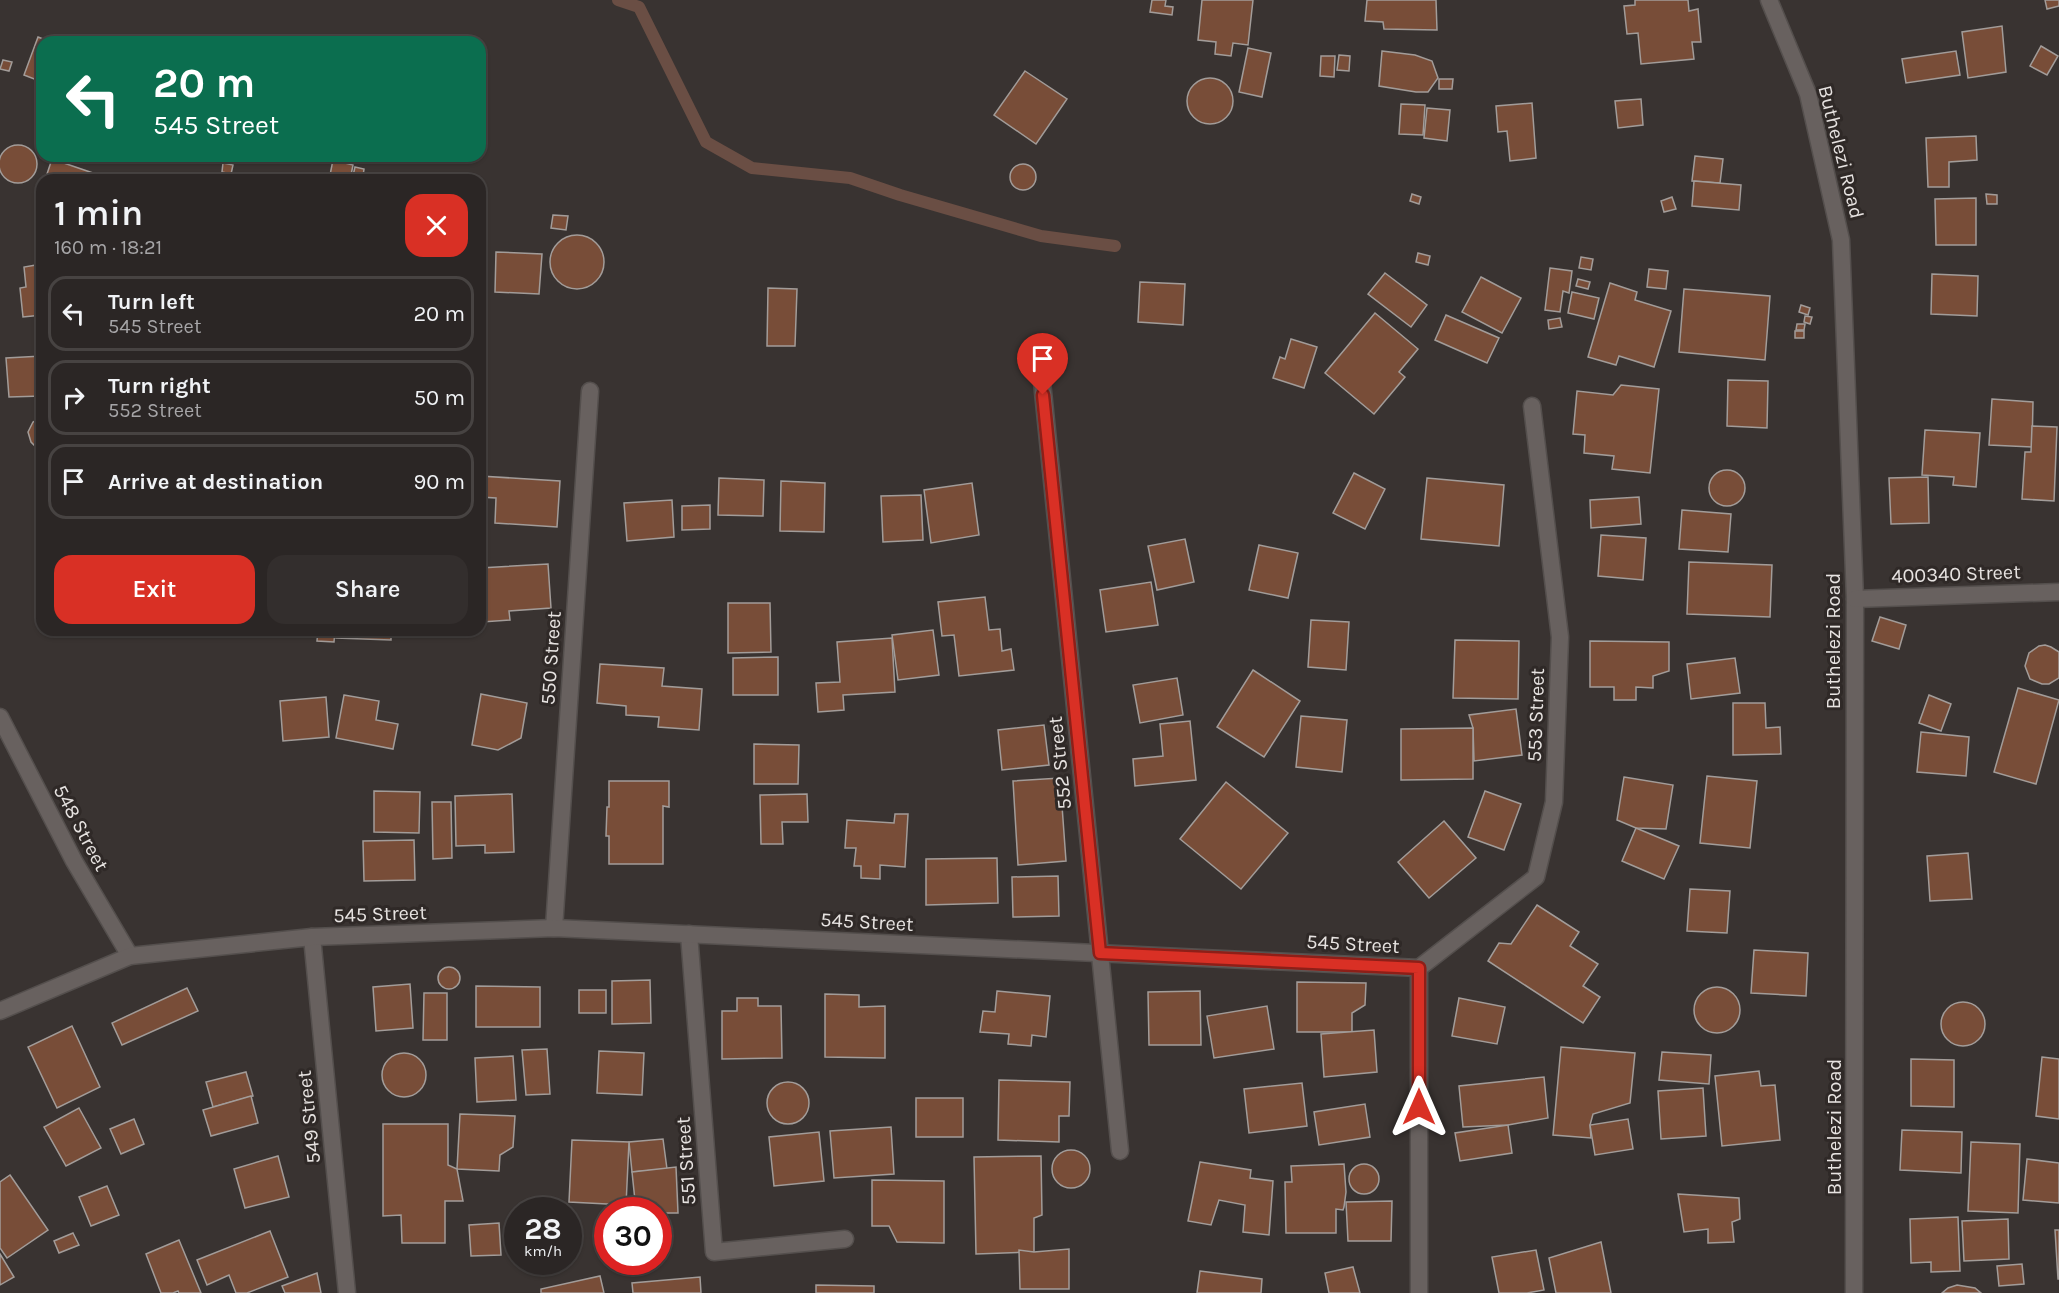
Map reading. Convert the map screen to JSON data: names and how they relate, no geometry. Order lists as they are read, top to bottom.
{
  "streets": {
    "street": [
      "Buthelezi Road",
      "400340 Street",
      "550 Street",
      "553 Street",
      "552 Street",
      "548 Street",
      "545 Street",
      "549 Street",
      "551 Street"
    ]
  },
  "crossings": [
    ["Buthelezi Road", "400340 Street"],
    ["550 Street", "545 Street"],
    ["553 Street", "545 Street"],
    ["552 Street", "545 Street"],
    ["548 Street", "545 Street"],
    ["545 Street", "549 Street"],
    ["545 Street", "551 Street"]
  ],
  "page": {
    "turn": ["20 m", "545 Street"],
    "heading": ["1 min", "160 m · 18:21"],
    "list": [
      {
        "name": "Turn left",
        "note": "545 Street",
        "value": "20 m"
      },
      {
        "name": "Turn right",
        "note": "552 Street",
        "value": "50 m"
      },
      {
        "name": "Arrive at destination",
        "value": "90 m"
      }
    ],
    "buttons": ["Exit", "Share"],
    "speed": "28 km/h",
    "limit": "30"
  }
}
